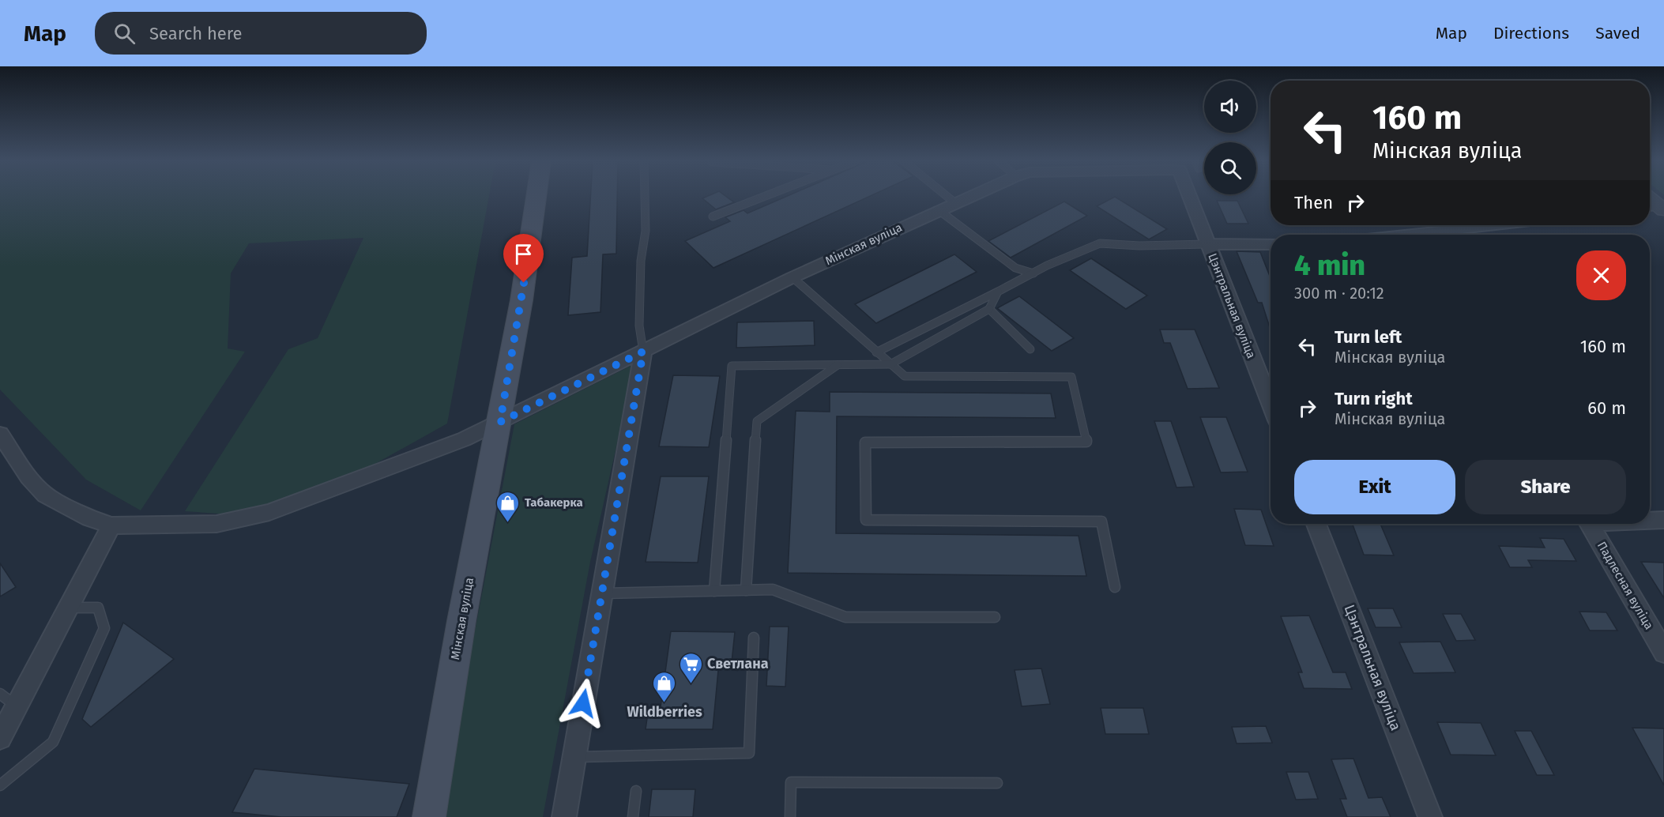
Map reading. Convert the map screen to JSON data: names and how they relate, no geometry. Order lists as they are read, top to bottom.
{
  "streets": {
    "main road": ["Мінская вуліца"],
    "street": ["Цэнтральная вуліца", "Падлесная вуліца"]
  },
  "places": {
    "shop": ["Табакерка", "Wildberries"],
    "supermarket": ["Светлана"]
  },
  "page": {
    "header": "Map",
    "search": "Search here",
    "nav": ["Map", "Directions", "Saved"],
    "turn": ["160 m", "Мінская вуліца"],
    "then": "Then",
    "heading": ["4 min", "300 m · 20:12"],
    "list": [
      {
        "name": "Turn left",
        "note": "Мінская вуліца",
        "value": "160 m"
      },
      {
        "name": "Turn right",
        "note": "Мінская вуліца",
        "value": "60 m"
      }
    ],
    "buttons": ["Exit", "Share"]
  }
}
